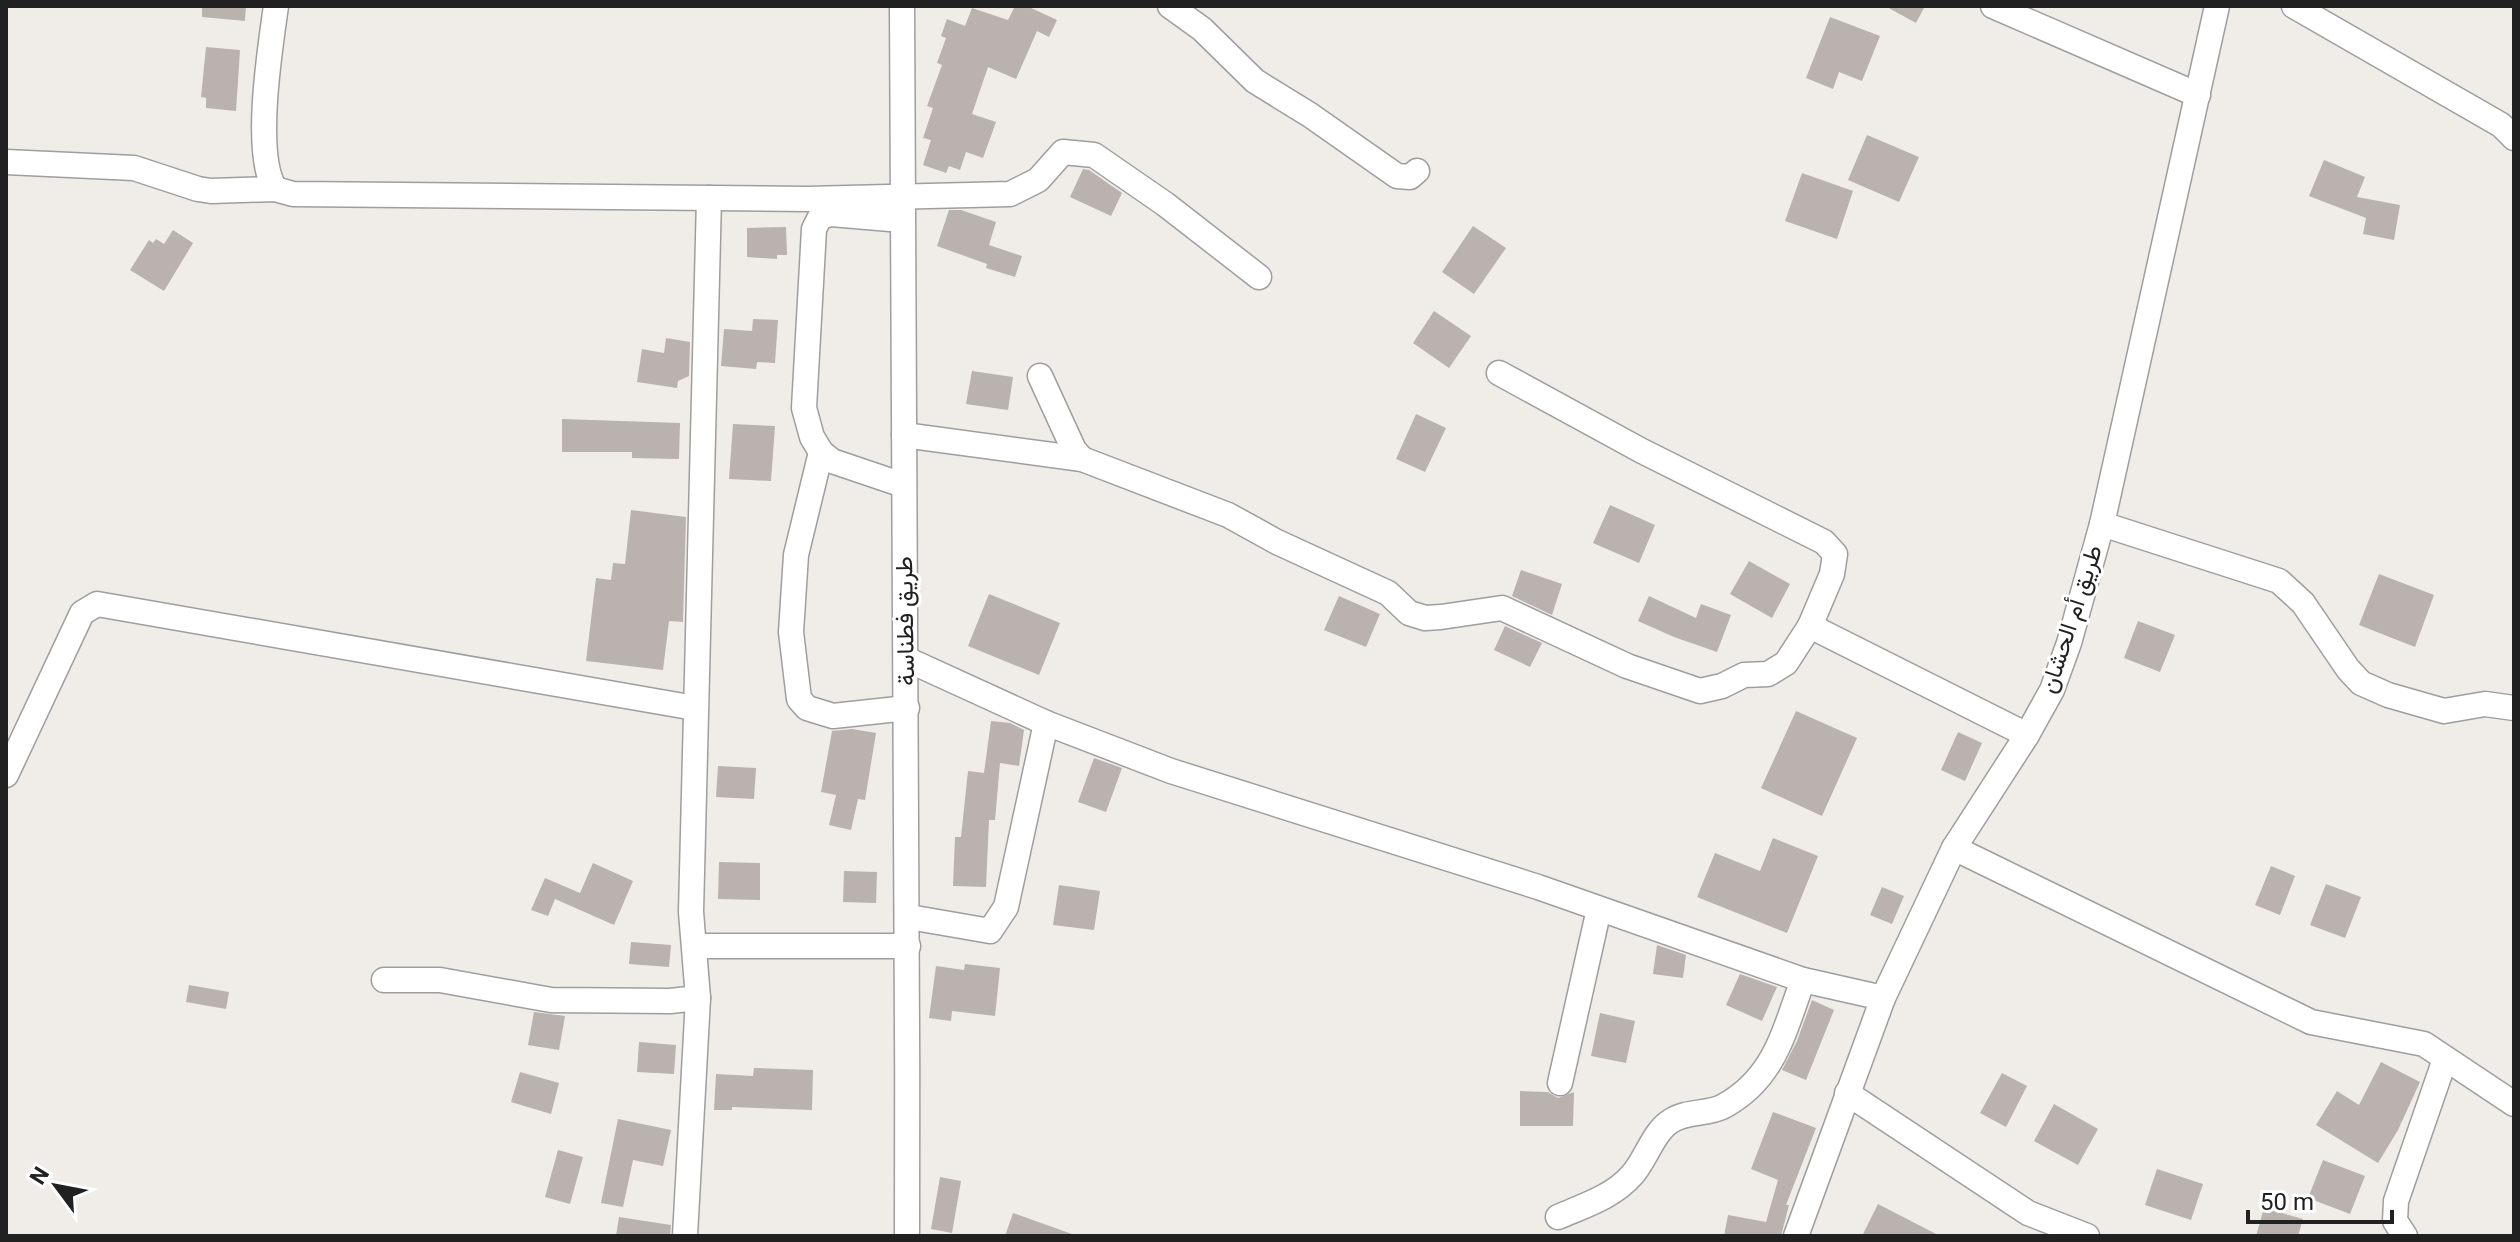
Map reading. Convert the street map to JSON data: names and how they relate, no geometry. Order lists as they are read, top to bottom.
{
  "streets": {
    "street": ["طريق أم الحشان", "طريق فطناسة"]
  },
  "scale_bar": "50 m",
  "north": "top left"
}
